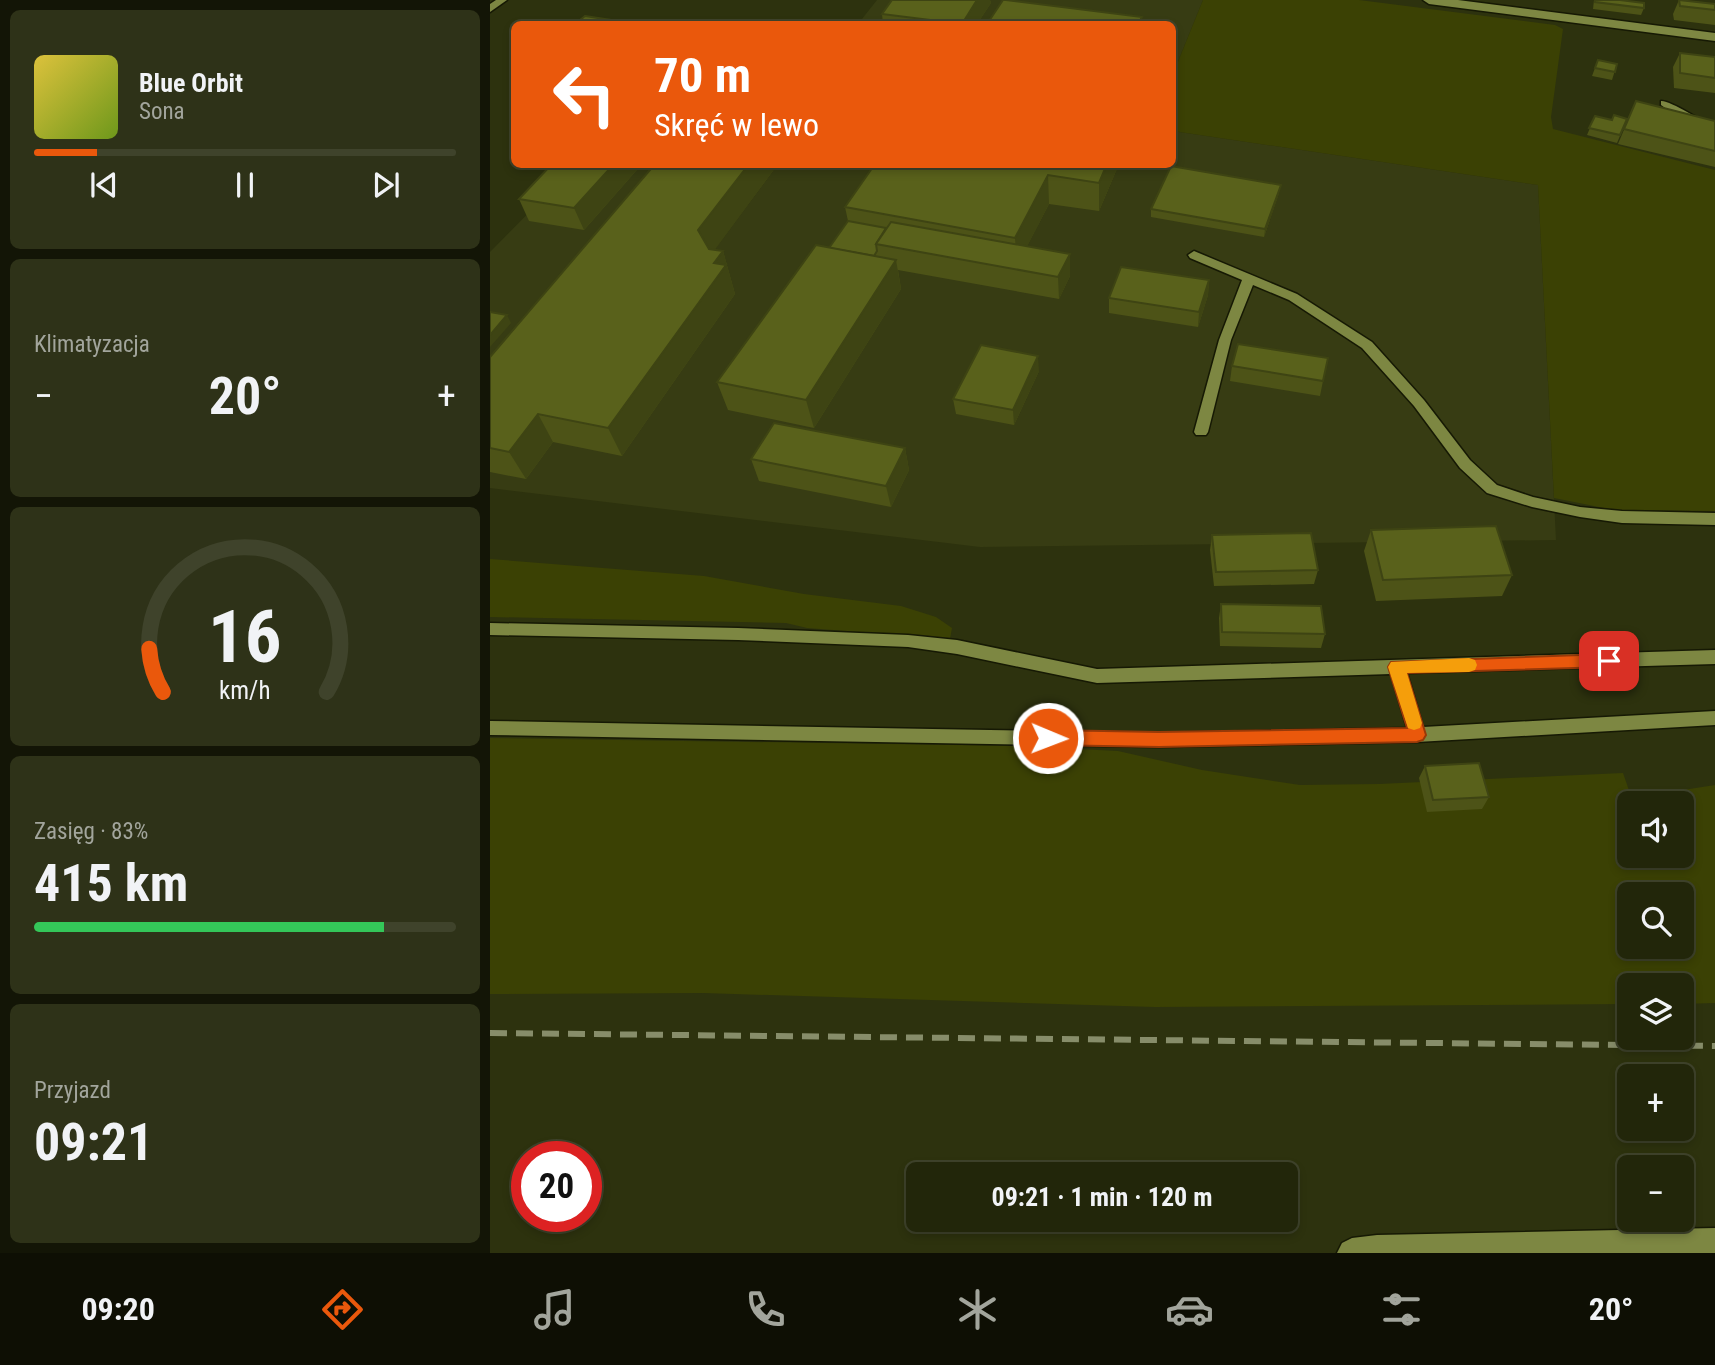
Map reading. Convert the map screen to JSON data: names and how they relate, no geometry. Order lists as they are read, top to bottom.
{
  "page": {
    "turn": ["70 m", "Skręć w lewo"],
    "song": ["Blue Orbit", "Sona"],
    "tile": [
      "Klimatyzacja",
      ["Zasięg · 83%", "415 km"],
      ["Przyjazd", "09:21"]
    ],
    "heat": ["−", "20°", "+"],
    "map_buttons": ["+", "−"],
    "limit": "20",
    "trip": "09:21 · 1 min · 120 m",
    "tabs": ["09:20", "20°"],
    "gauge": ["16", "km/h"]
  }
}
